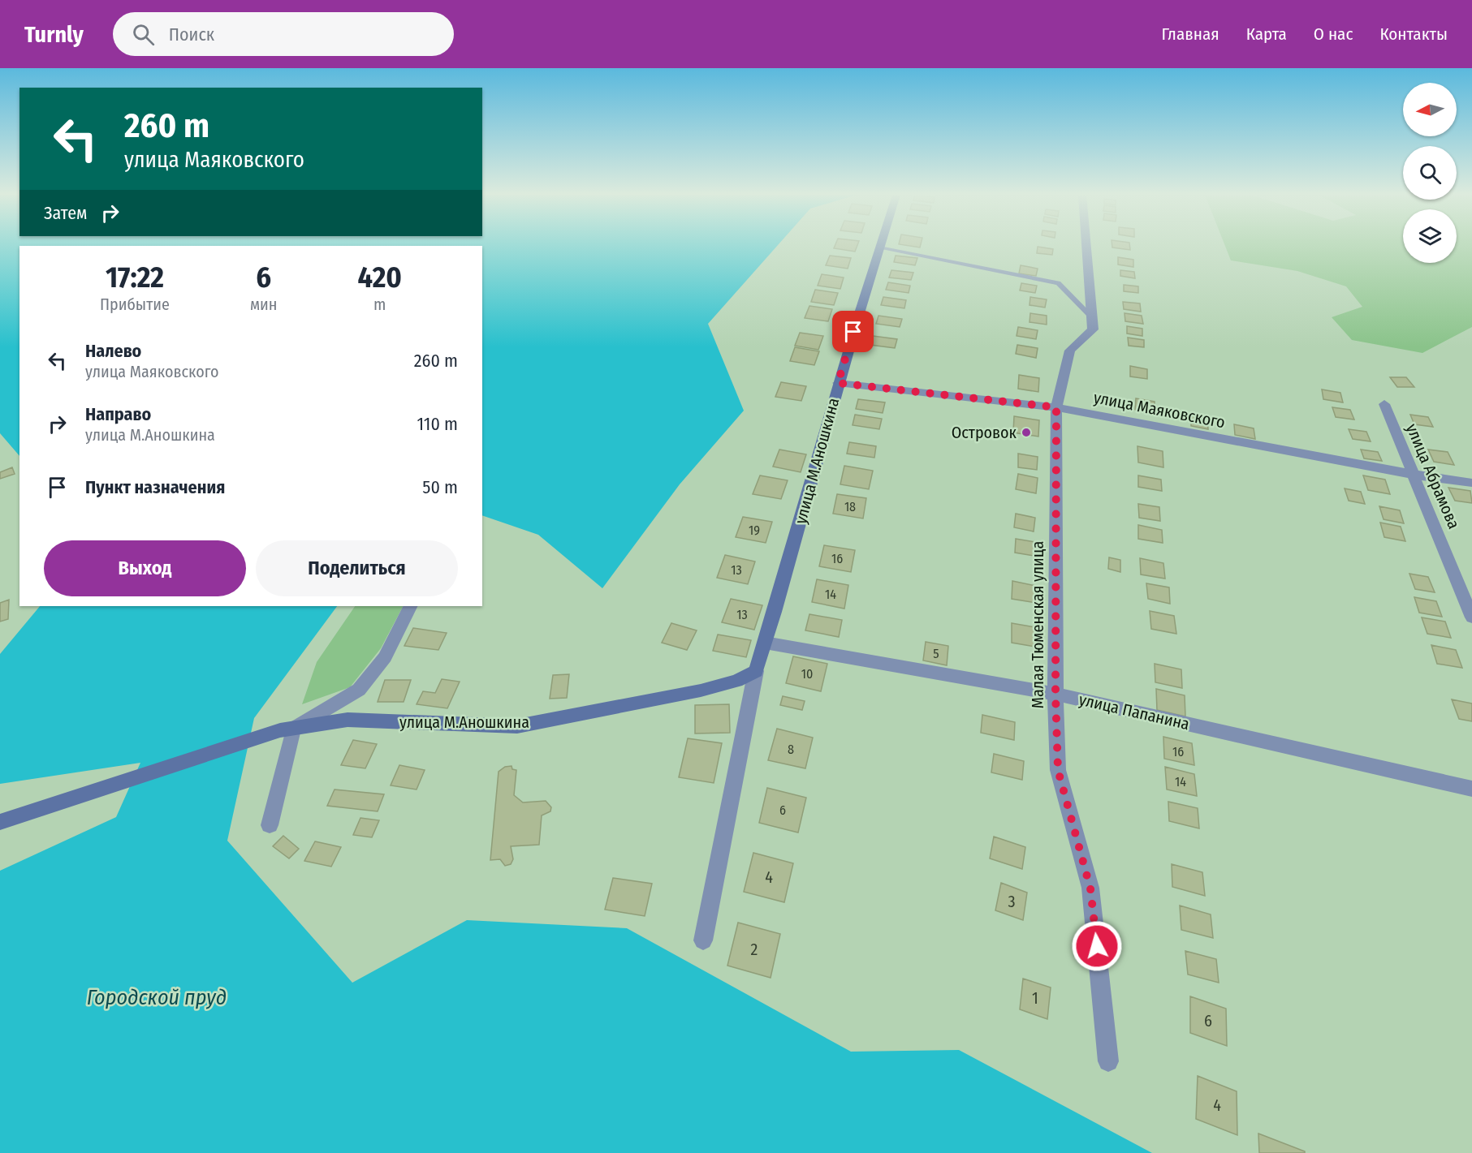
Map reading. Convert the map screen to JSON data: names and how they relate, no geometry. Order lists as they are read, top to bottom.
{
  "streets": {
    "street": [
      "улица Маяковского",
      "улица М.Аношкина",
      "улица Абрамова",
      "Малая Тюменская улица",
      "улица Папанина"
    ]
  },
  "crossings": [
    ["улица Маяковского", "улица М.Аношкина"],
    ["улица Маяковского", "улица Абрамова"],
    ["улица Маяковского", "Малая Тюменская улица"],
    ["улица М.Аношкина", "улица Папанина"],
    ["Малая Тюменская улица", "улица Папанина"]
  ],
  "water": ["Городской пруд"],
  "places": ["Островок"],
  "house_numbers": [
    "18",
    "19",
    "16",
    "13",
    "14",
    "13",
    "5",
    "10",
    "8",
    "16",
    "14",
    "6",
    "4",
    "3",
    "2",
    "1",
    "6",
    "4"
  ],
  "north": "left",
  "page": {
    "header": "Turnly",
    "search": "Поиск",
    "nav": [
      "Главная",
      "Карта",
      "О нас",
      "Контакты"
    ],
    "turn": ["260 m", "улица Маяковского"],
    "then": "Затем",
    "eta": [
      "17:22",
      "Прибытие",
      "6",
      "мин",
      "420",
      "m"
    ],
    "list": [
      {
        "name": "Налево",
        "note": "улица Маяковского",
        "value": "260 m"
      },
      {
        "name": "Направо",
        "note": "улица М.Аношкина",
        "value": "110 m"
      },
      {
        "name": "Пункт назначения",
        "value": "50 m"
      }
    ],
    "buttons": ["Выход", "Поделиться"]
  }
}
